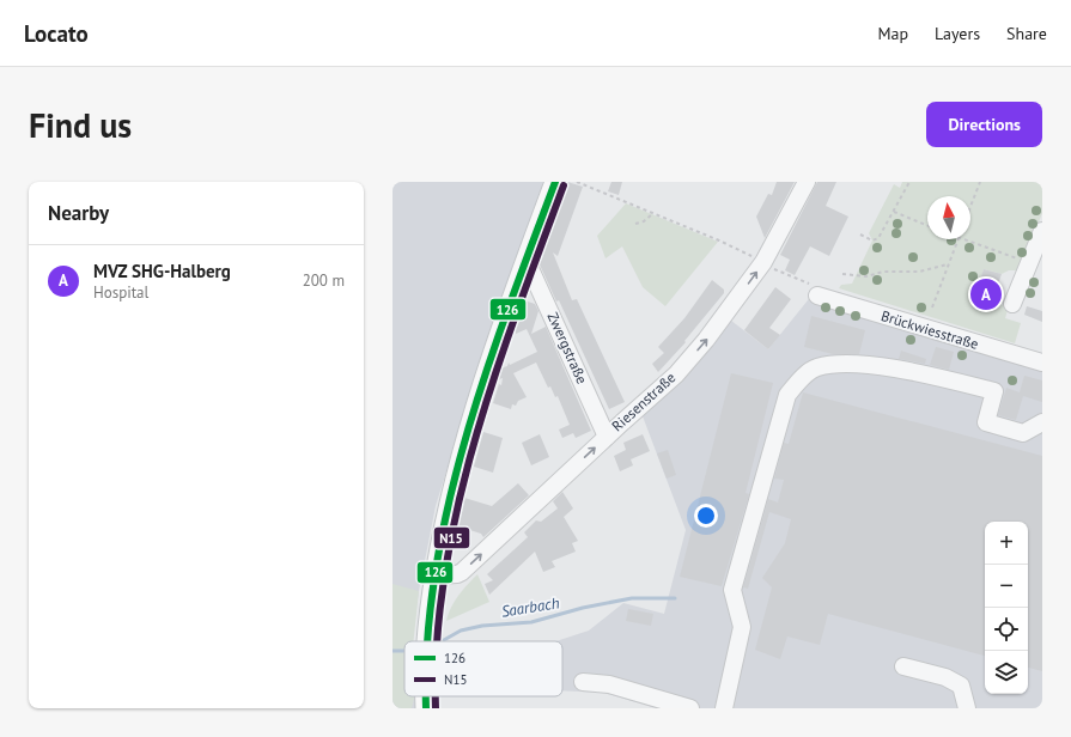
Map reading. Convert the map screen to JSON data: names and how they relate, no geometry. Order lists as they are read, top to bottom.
{
  "streets": {
    "street": ["Brückwiesstraße", "Zwergstraße", "Riesenstraße"]
  },
  "crossings": [
    ["Zwergstraße", "Riesenstraße"]
  ],
  "one_way": ["Riesenstraße"],
  "water": ["Saarbach"],
  "lines": ["transit line 126", "transit line N15"],
  "legend": ["126", "N15"],
  "north": "top",
  "page": {
    "header": "Locato",
    "nav": ["Map", "Layers", "Share"],
    "buttons": "Directions",
    "title": "Find us",
    "heading": "Nearby",
    "list": [
      {
        "mark": "A",
        "name": "MVZ SHG-Halberg",
        "note": "Hospital",
        "value": "200 m"
      }
    ],
    "pins": "A",
    "map_buttons": ["+", "−"]
  }
}
